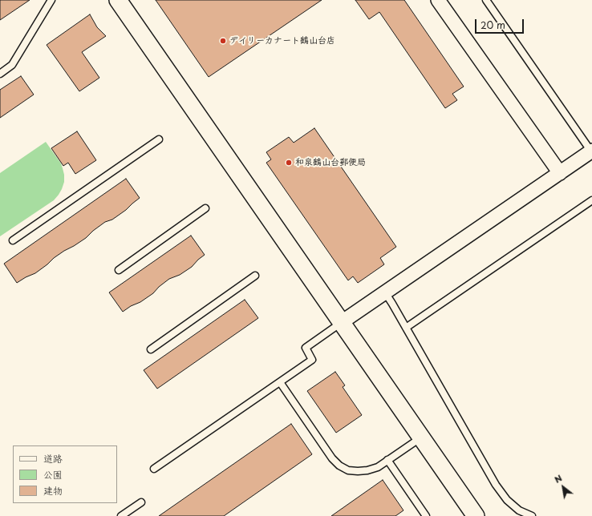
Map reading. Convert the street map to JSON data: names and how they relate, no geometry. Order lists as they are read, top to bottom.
{
  "places": ["デイリーカナート鶴山台店", "和泉鶴山台郵便局"],
  "legend": ["道路", "公園", "建物"],
  "scale_bar": "20 m",
  "north": "top left"
}
